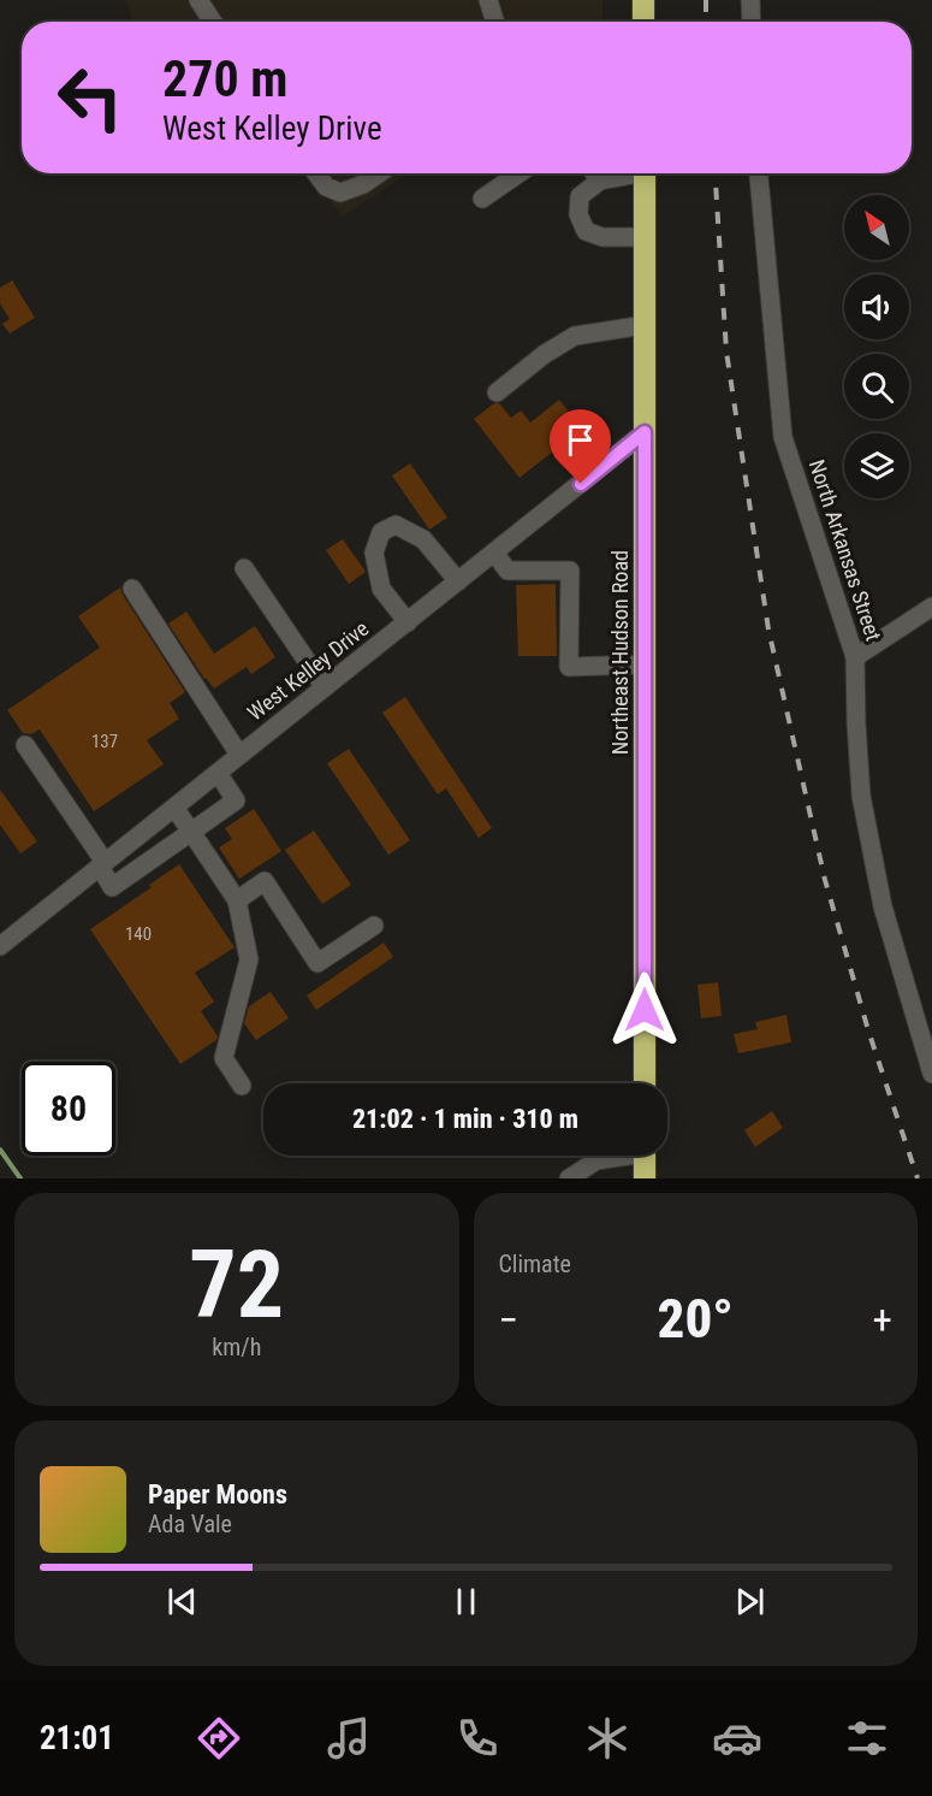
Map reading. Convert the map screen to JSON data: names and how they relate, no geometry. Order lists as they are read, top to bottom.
{
  "streets": {
    "highway": ["Northeast Hudson Road"],
    "street": ["North Arkansas Street", "West Kelley Drive"]
  },
  "crossings": [
    ["Northeast Hudson Road", "West Kelley Drive"]
  ],
  "house_numbers": ["137", "140"],
  "north": "top left",
  "page": {
    "turn": ["270 m", "West Kelley Drive"],
    "limit": "80",
    "trip": "21:02 · 1 min · 310 m",
    "tile": [
      ["72", "km/h"],
      "Climate"
    ],
    "heat": ["−", "20°", "+"],
    "song": ["Paper Moons", "Ada Vale"],
    "tabs": "21:01"
  }
}
